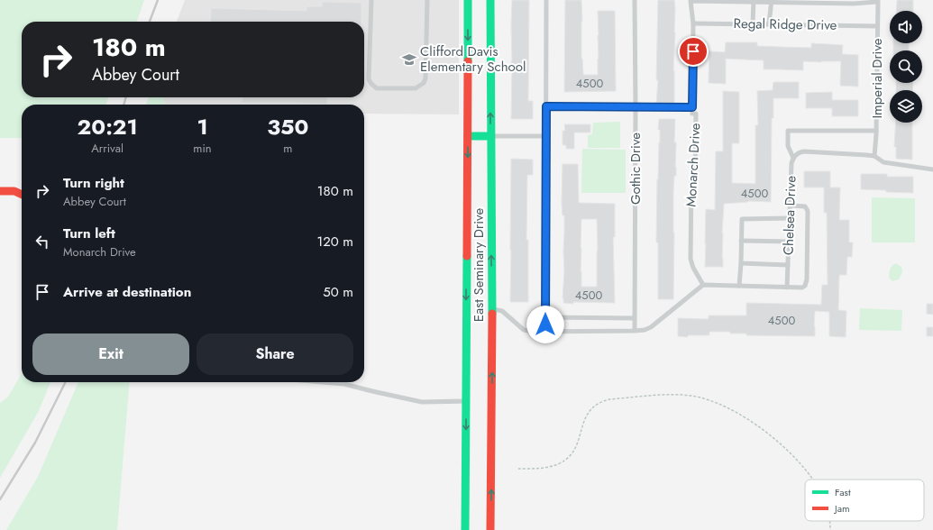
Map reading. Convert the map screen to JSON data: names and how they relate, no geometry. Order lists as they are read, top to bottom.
{
  "streets": {
    "main road": ["East Seminary Drive"],
    "lane": [
      "Regal Ridge Drive",
      "Imperial Drive",
      "Monarch Drive",
      "Gothic Drive",
      "Chelsea Drive"
    ]
  },
  "crossings": [
    ["Regal Ridge Drive", "Imperial Drive"],
    ["Regal Ridge Drive", "Monarch Drive"],
    ["Imperial Drive", "Chelsea Drive"]
  ],
  "places": {
    "school or university": ["Clifford Davis Elementary School"]
  },
  "house_numbers": [
    "4500",
    "4500",
    "4500",
    "4500"
  ],
  "legend": ["Fast", "Jam"],
  "page": {
    "turn": ["180 m", "Abbey Court"],
    "eta": [
      "20:21",
      "Arrival",
      "1",
      "min",
      "350",
      "m"
    ],
    "list": [
      {
        "name": "Turn right",
        "note": "Abbey Court",
        "value": "180 m"
      },
      {
        "name": "Turn left",
        "note": "Monarch Drive",
        "value": "120 m"
      },
      {
        "name": "Arrive at destination",
        "value": "50 m"
      }
    ],
    "buttons": ["Exit", "Share"]
  }
}
